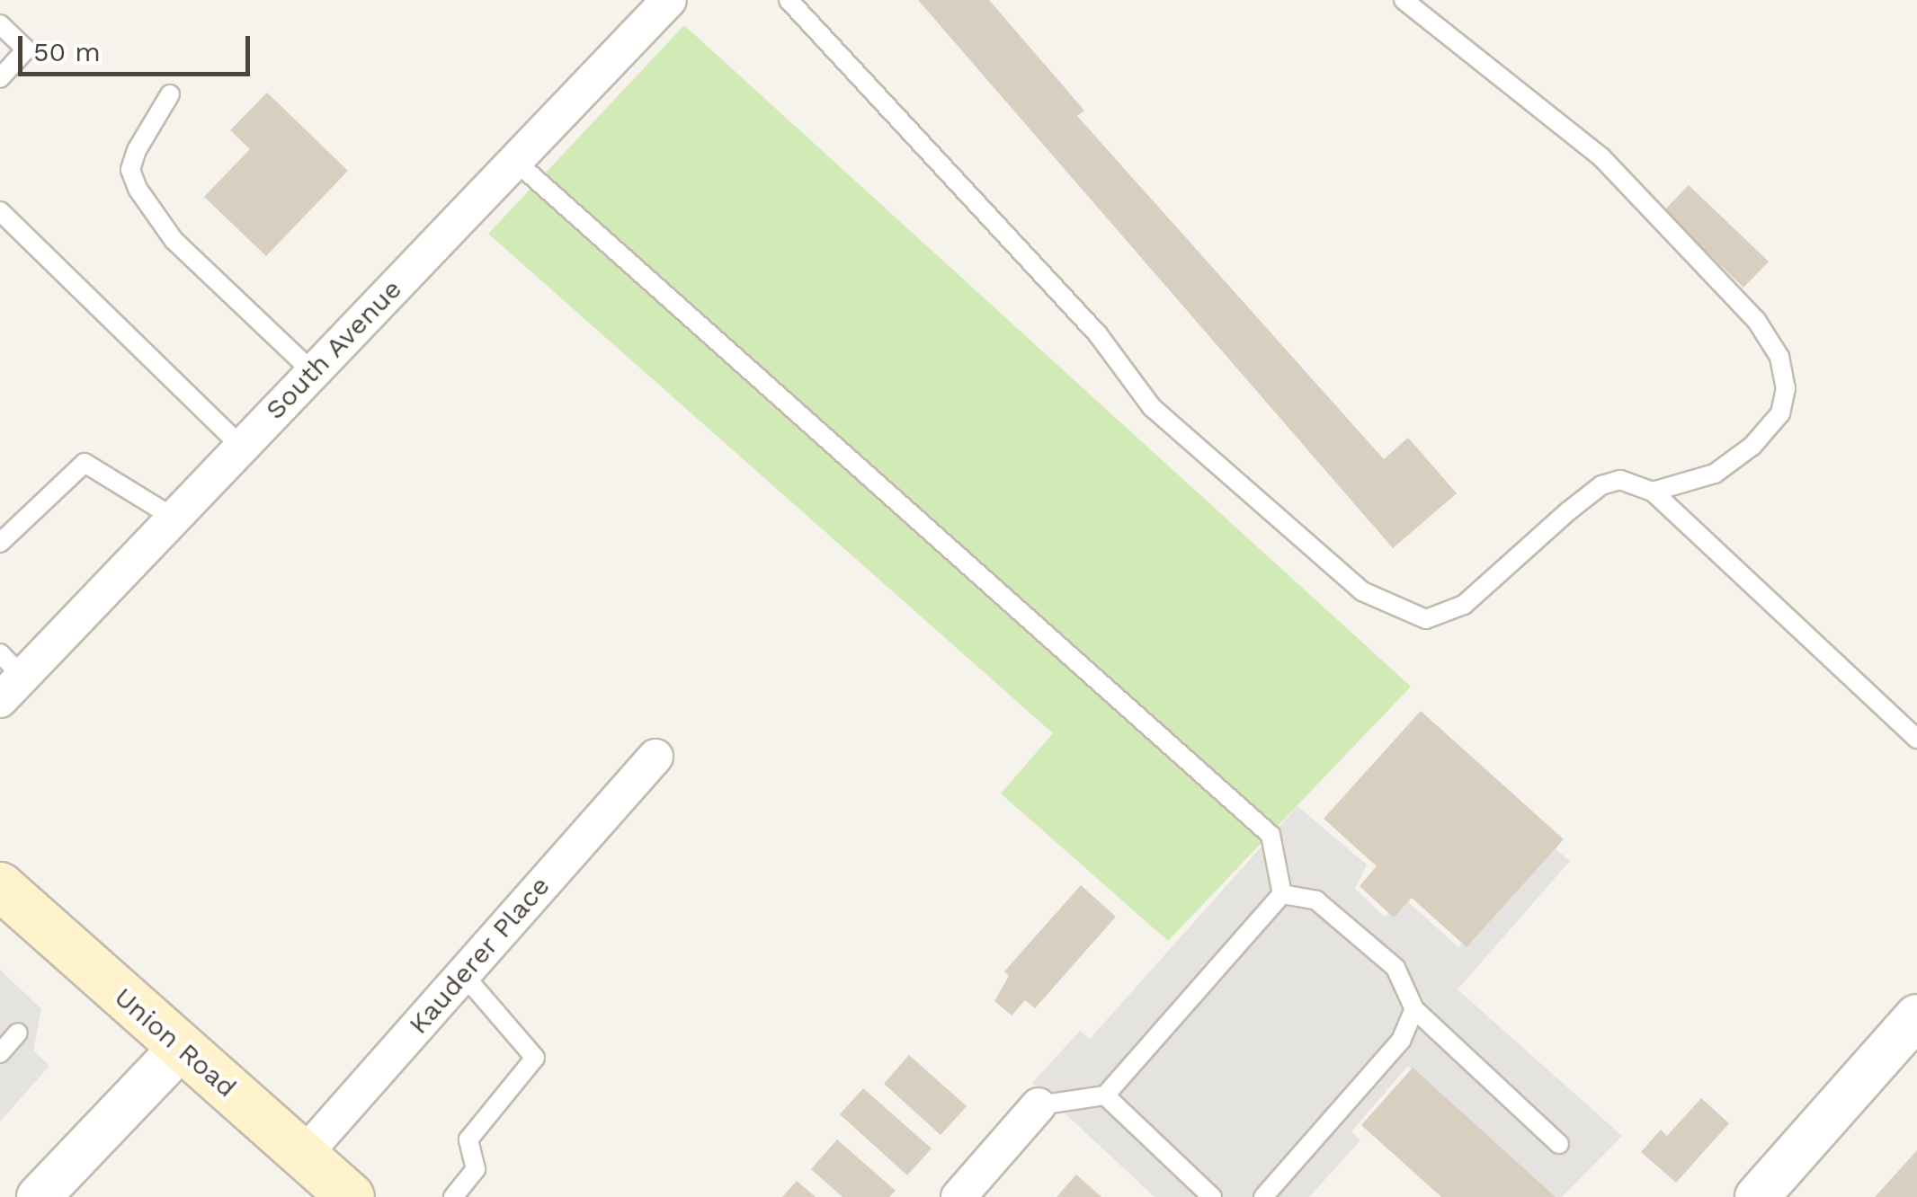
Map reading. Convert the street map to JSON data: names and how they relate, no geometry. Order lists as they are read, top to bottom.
{
  "streets": {
    "main road": ["Union Road"],
    "street": ["South Avenue", "Kauderer Place"]
  },
  "crossings": [
    ["Kauderer Place", "Union Road"]
  ],
  "scale_bar": "50 m"
}
